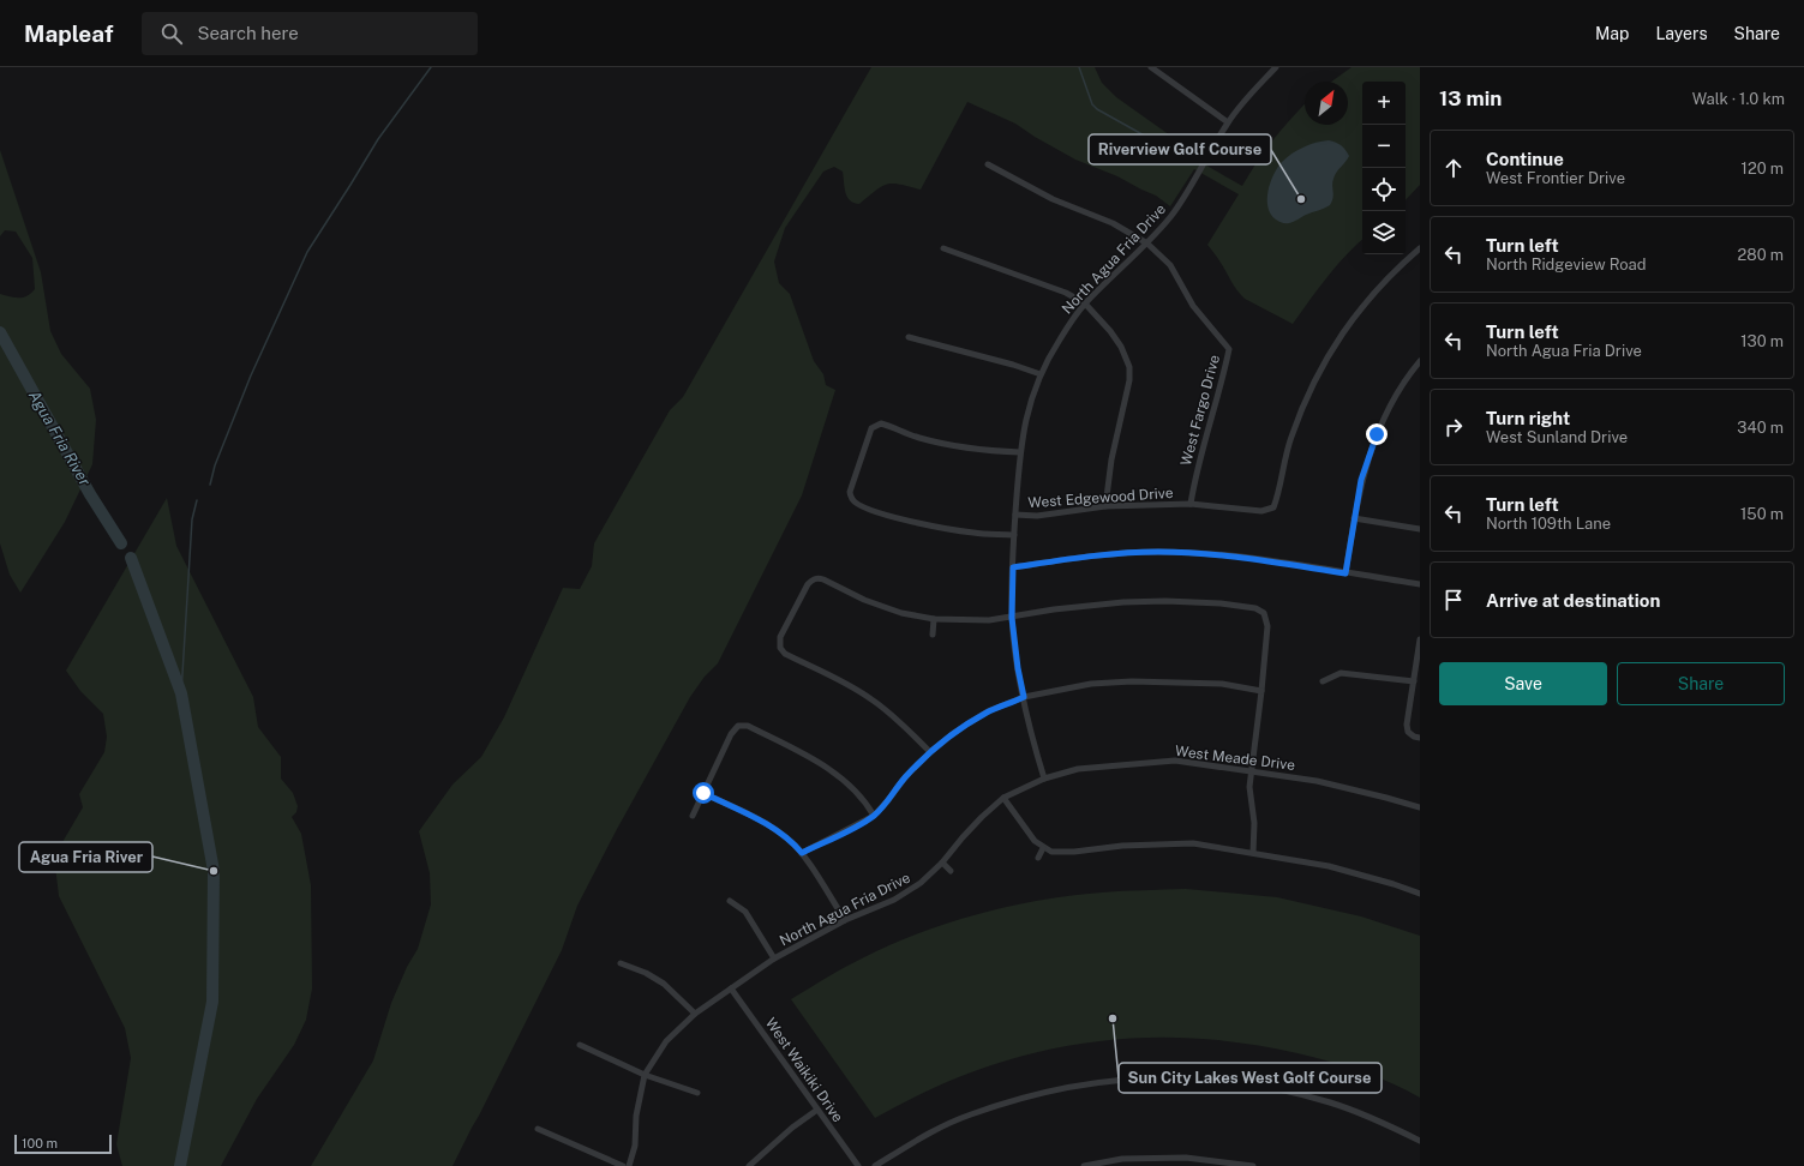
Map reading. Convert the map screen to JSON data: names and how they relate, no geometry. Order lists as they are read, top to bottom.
{
  "streets": {
    "street": [
      "North Agua Fria Drive",
      "West Fargo Drive",
      "West Edgewood Drive",
      "West Meade Drive",
      "West Waikiki Drive"
    ]
  },
  "crossings": [
    ["North Agua Fria Drive", "West Fargo Drive"],
    ["North Agua Fria Drive", "West Edgewood Drive"],
    ["North Agua Fria Drive", "West Meade Drive"],
    ["North Agua Fria Drive", "West Waikiki Drive"],
    ["West Fargo Drive", "West Edgewood Drive"]
  ],
  "water": ["Agua Fria River"],
  "places": ["Riverview Golf Course", "Agua Fria River", "Sun City Lakes West Golf Course"],
  "scale_bar": "100 m",
  "north": "top right",
  "page": {
    "header": "Mapleaf",
    "search": "Search here",
    "nav": ["Map", "Layers", "Share"],
    "heading": ["13 min", "Walk · 1.0 km"],
    "map_buttons": ["+", "−"],
    "list": [
      ["Continue", "West Frontier Drive", "120 m"],
      ["Turn left", "North Ridgeview Road", "280 m"],
      ["Turn left", "North Agua Fria Drive", "130 m"],
      ["Turn right", "West Sunland Drive", "340 m"],
      ["Turn left", "North 109th Lane", "150 m"],
      "Arrive at destination"
    ],
    "buttons": ["Save", "Share"],
    "scale": "100 m"
  }
}
